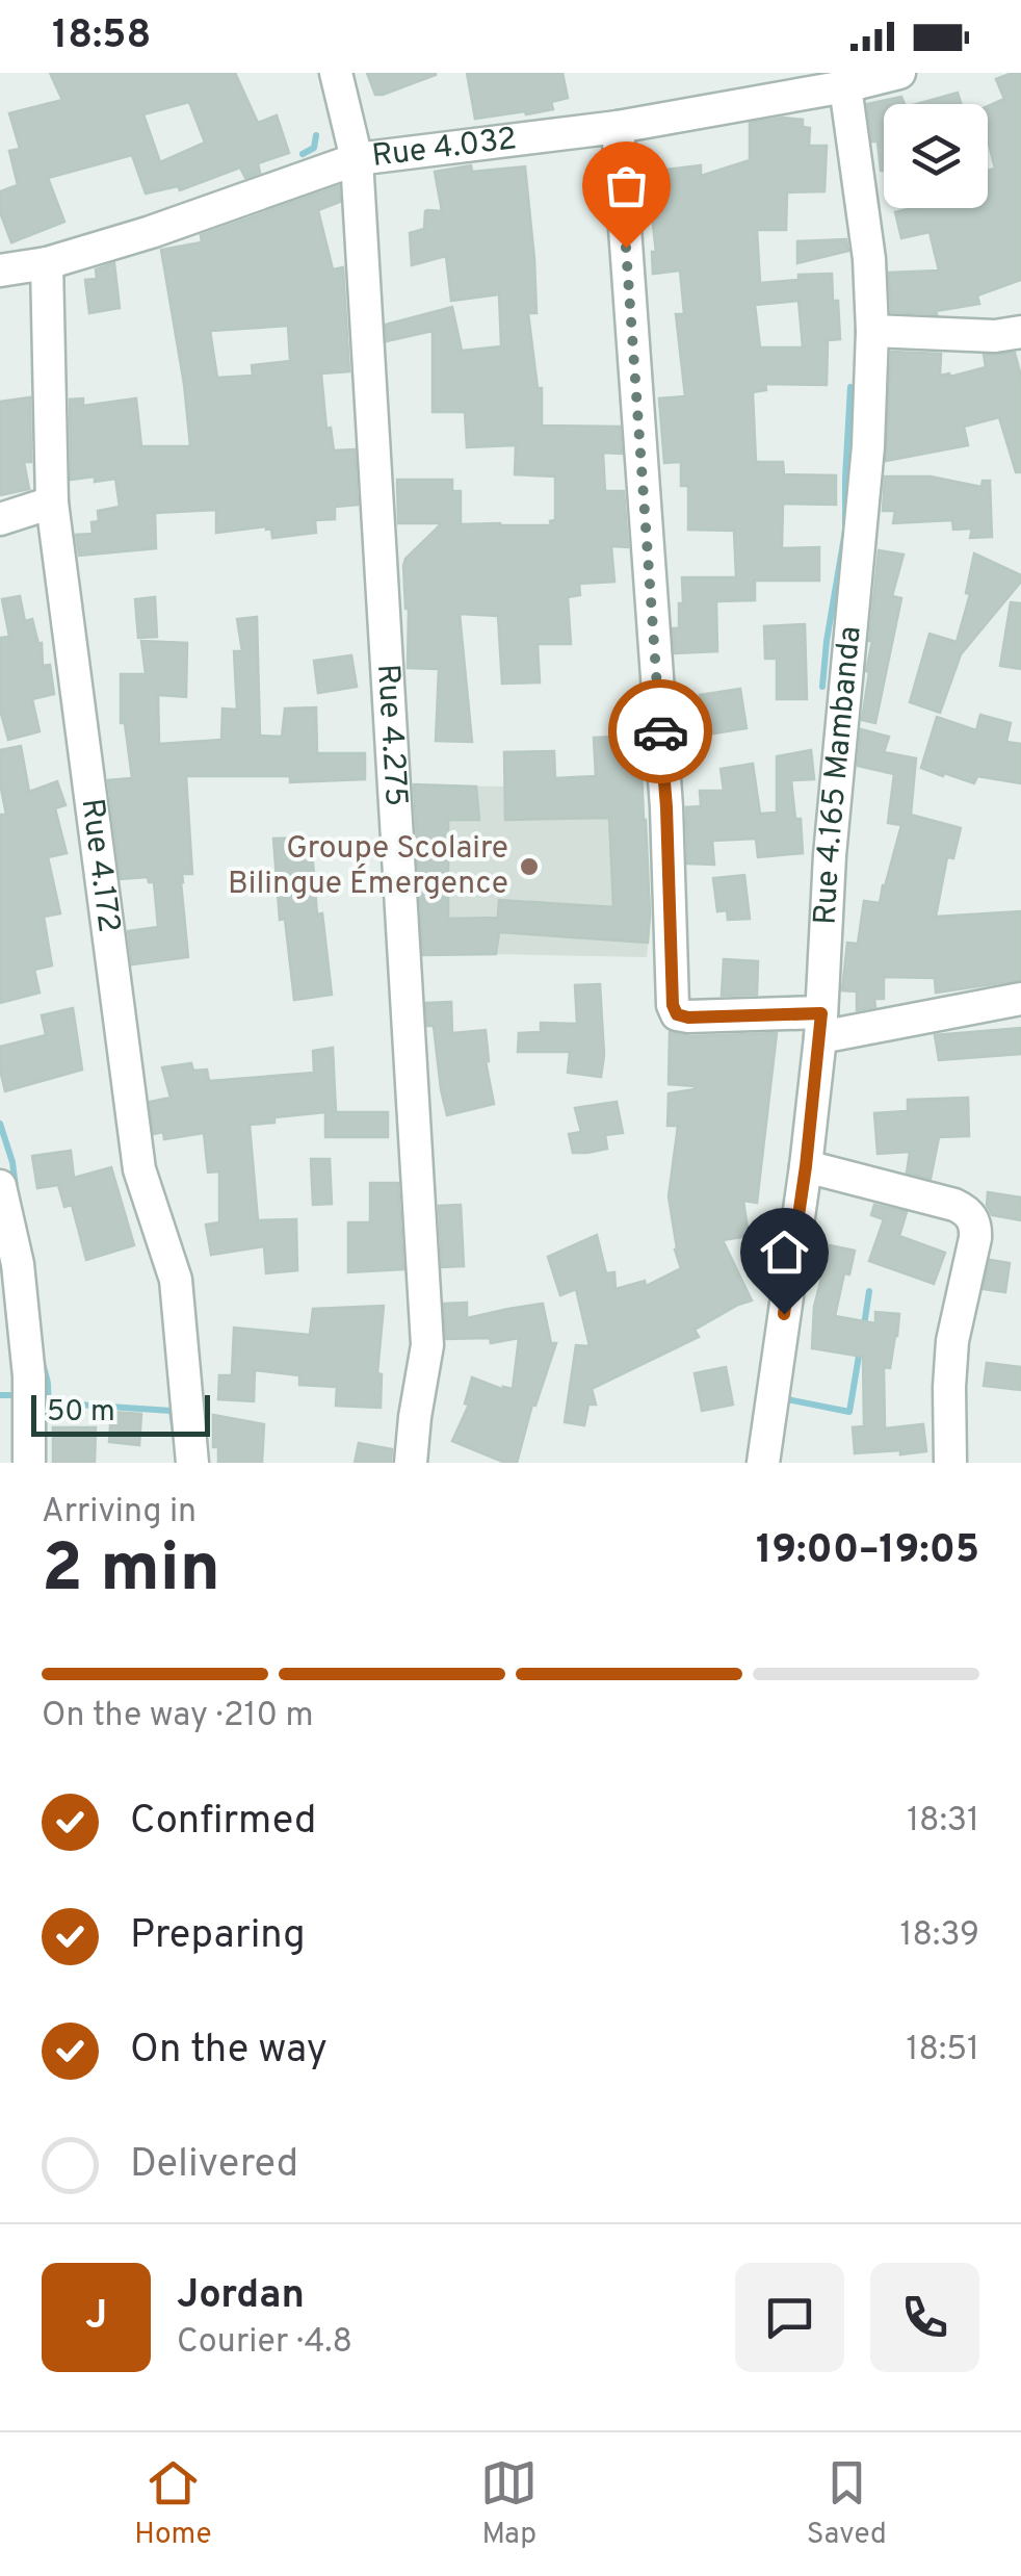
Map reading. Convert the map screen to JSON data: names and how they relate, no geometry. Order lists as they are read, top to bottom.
{
  "streets": {
    "street": [
      "Rue 4.032",
      "Rue 4.275",
      "Rue 4.165 Mambanda",
      "Rue 4.172"
    ]
  },
  "crossings": [
    ["Rue 4.032", "Rue 4.275"],
    ["Rue 4.032", "Rue 4.165 Mambanda"],
    ["Rue 4.032", "Rue 4.172"]
  ],
  "places": ["Groupe Scolaire Bilingue Émergence"],
  "scale_bar": "50 m",
  "page": {
    "status": "18:58",
    "scale": "50 m",
    "heading": ["2 min", "Arriving in", "19:00–19:05"],
    "panel": ["Jordan", "Courier · 4.8"],
    "bar": "On the way · 210 m",
    "list": [
      ["Confirmed", "18:31"],
      ["Preparing", "18:39"],
      ["On the way", "18:51"],
      "Delivered"
    ],
    "round": "J",
    "tabs": ["Home", "Map", "Saved"]
  }
}
